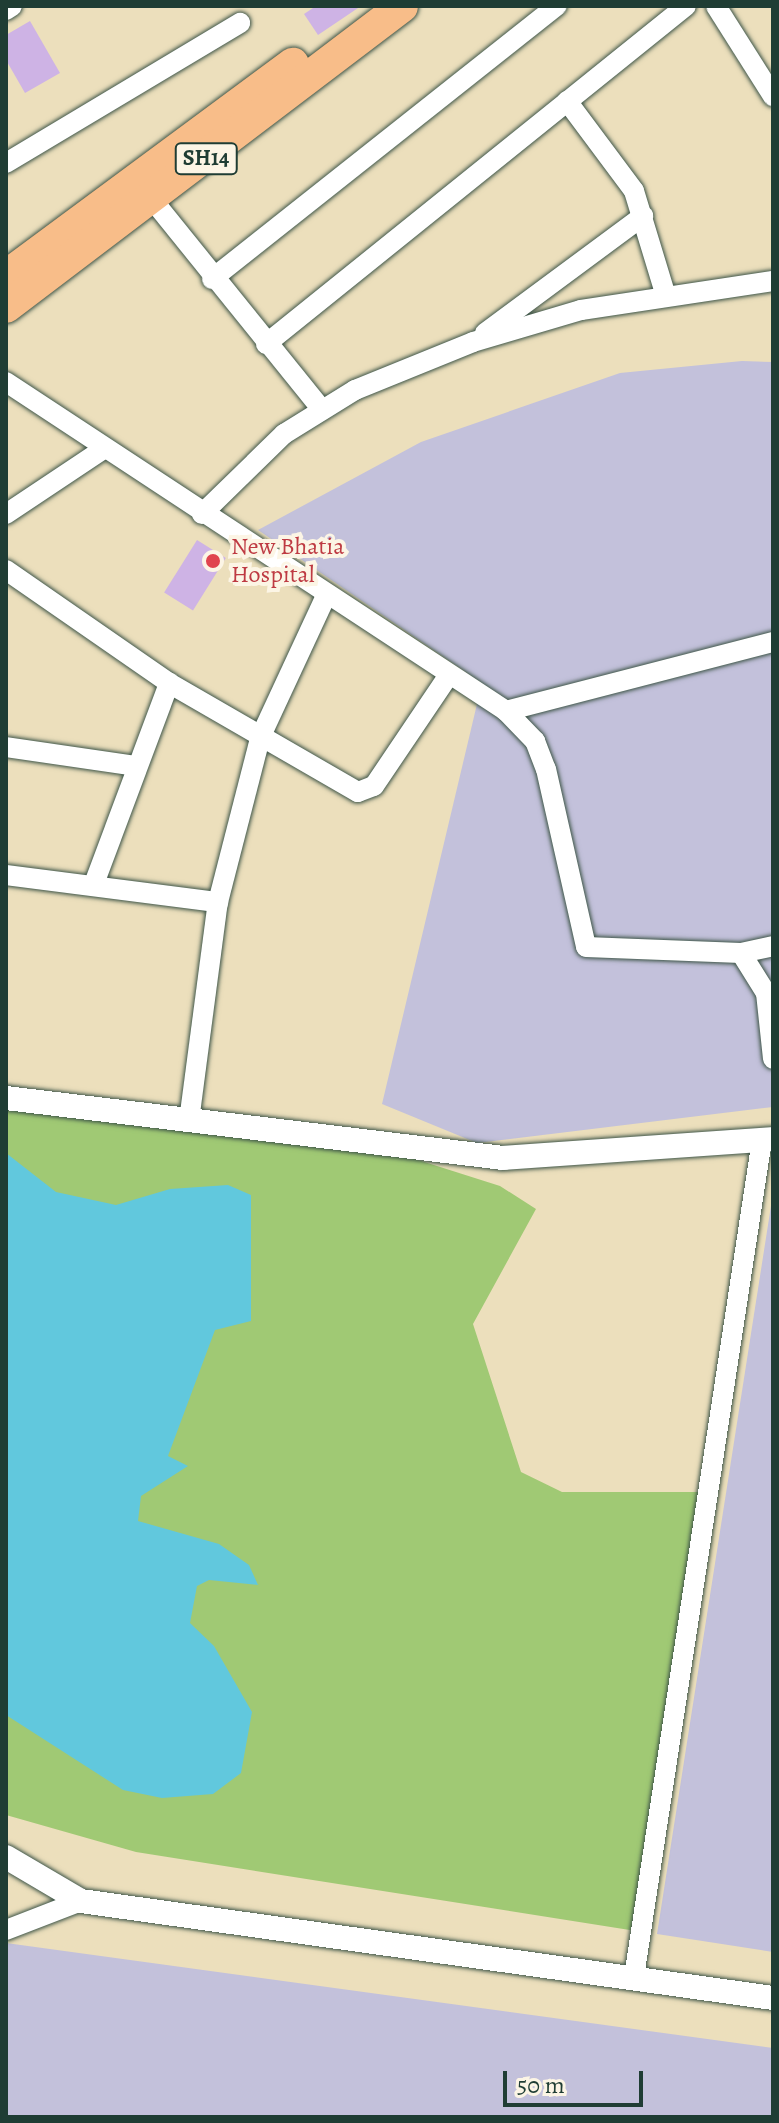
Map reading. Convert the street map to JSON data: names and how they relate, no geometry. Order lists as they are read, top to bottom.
{
  "streets": {
    "main road": ["SH14"]
  },
  "places": ["New Bhatia Hospital"],
  "scale_bar": "50 m"
}
